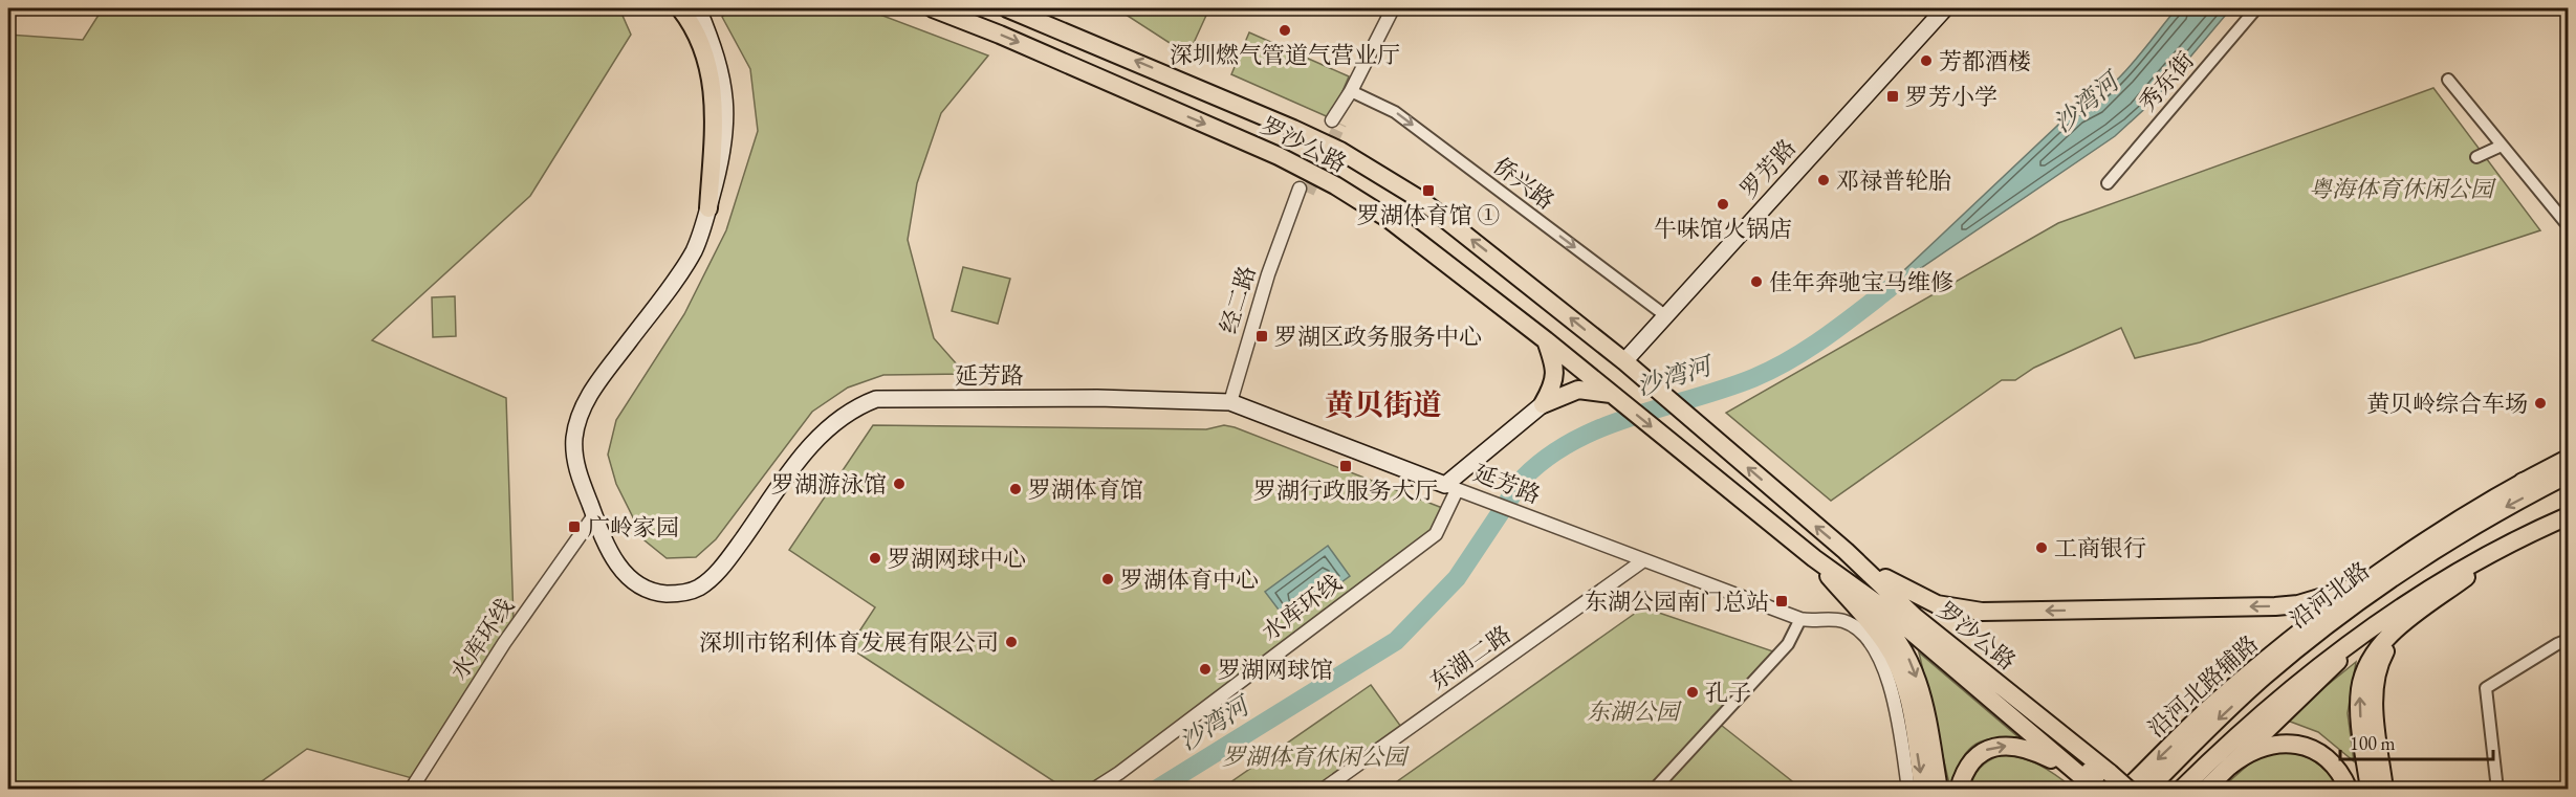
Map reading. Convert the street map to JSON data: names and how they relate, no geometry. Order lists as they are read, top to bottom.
{
  "streets": {
    "main road": [
      "罗沙公路",
      "罗芳路",
      "延芳路",
      "沿河北路",
      "沿河北路辅路"
    ],
    "street": [
      "秀东街",
      "侨兴路",
      "经二路",
      "水库环线",
      "东湖二路"
    ]
  },
  "crossings": [
    ["罗沙公路", "罗芳路"],
    ["罗沙公路", "沿河北路辅路"],
    ["罗芳路", "侨兴路"],
    ["经二路", "延芳路"],
    ["延芳路", "水库环线"],
    ["延芳路", "东湖二路"]
  ],
  "one_way": ["侨兴路"],
  "districts": ["黄贝街道"],
  "water": ["沙湾河"],
  "parks": ["粤海体育休闲公园", "东湖公园", "罗湖体育休闲公园"],
  "places": {
    "other": [
      "深圳燃气管道气营业厅",
      "芳都酒楼",
      "邓禄普轮胎",
      "牛味馆火锅店",
      "佳年奔驰宝马维修",
      "黄贝岭综合车场",
      "罗湖游泳馆",
      "罗湖体育馆",
      "工商银行",
      "罗湖网球中心",
      "罗湖体育中心",
      "深圳市铭利体育发展有限公司",
      "罗湖网球馆",
      "孔子"
    ],
    "transit": [
      "罗芳小学",
      "罗湖体育馆 ①",
      "罗湖区政务服务中心",
      "罗湖行政服务大厅",
      "广岭家园",
      "东湖公园南门总站"
    ]
  },
  "scale_bar": "100 m"
}
